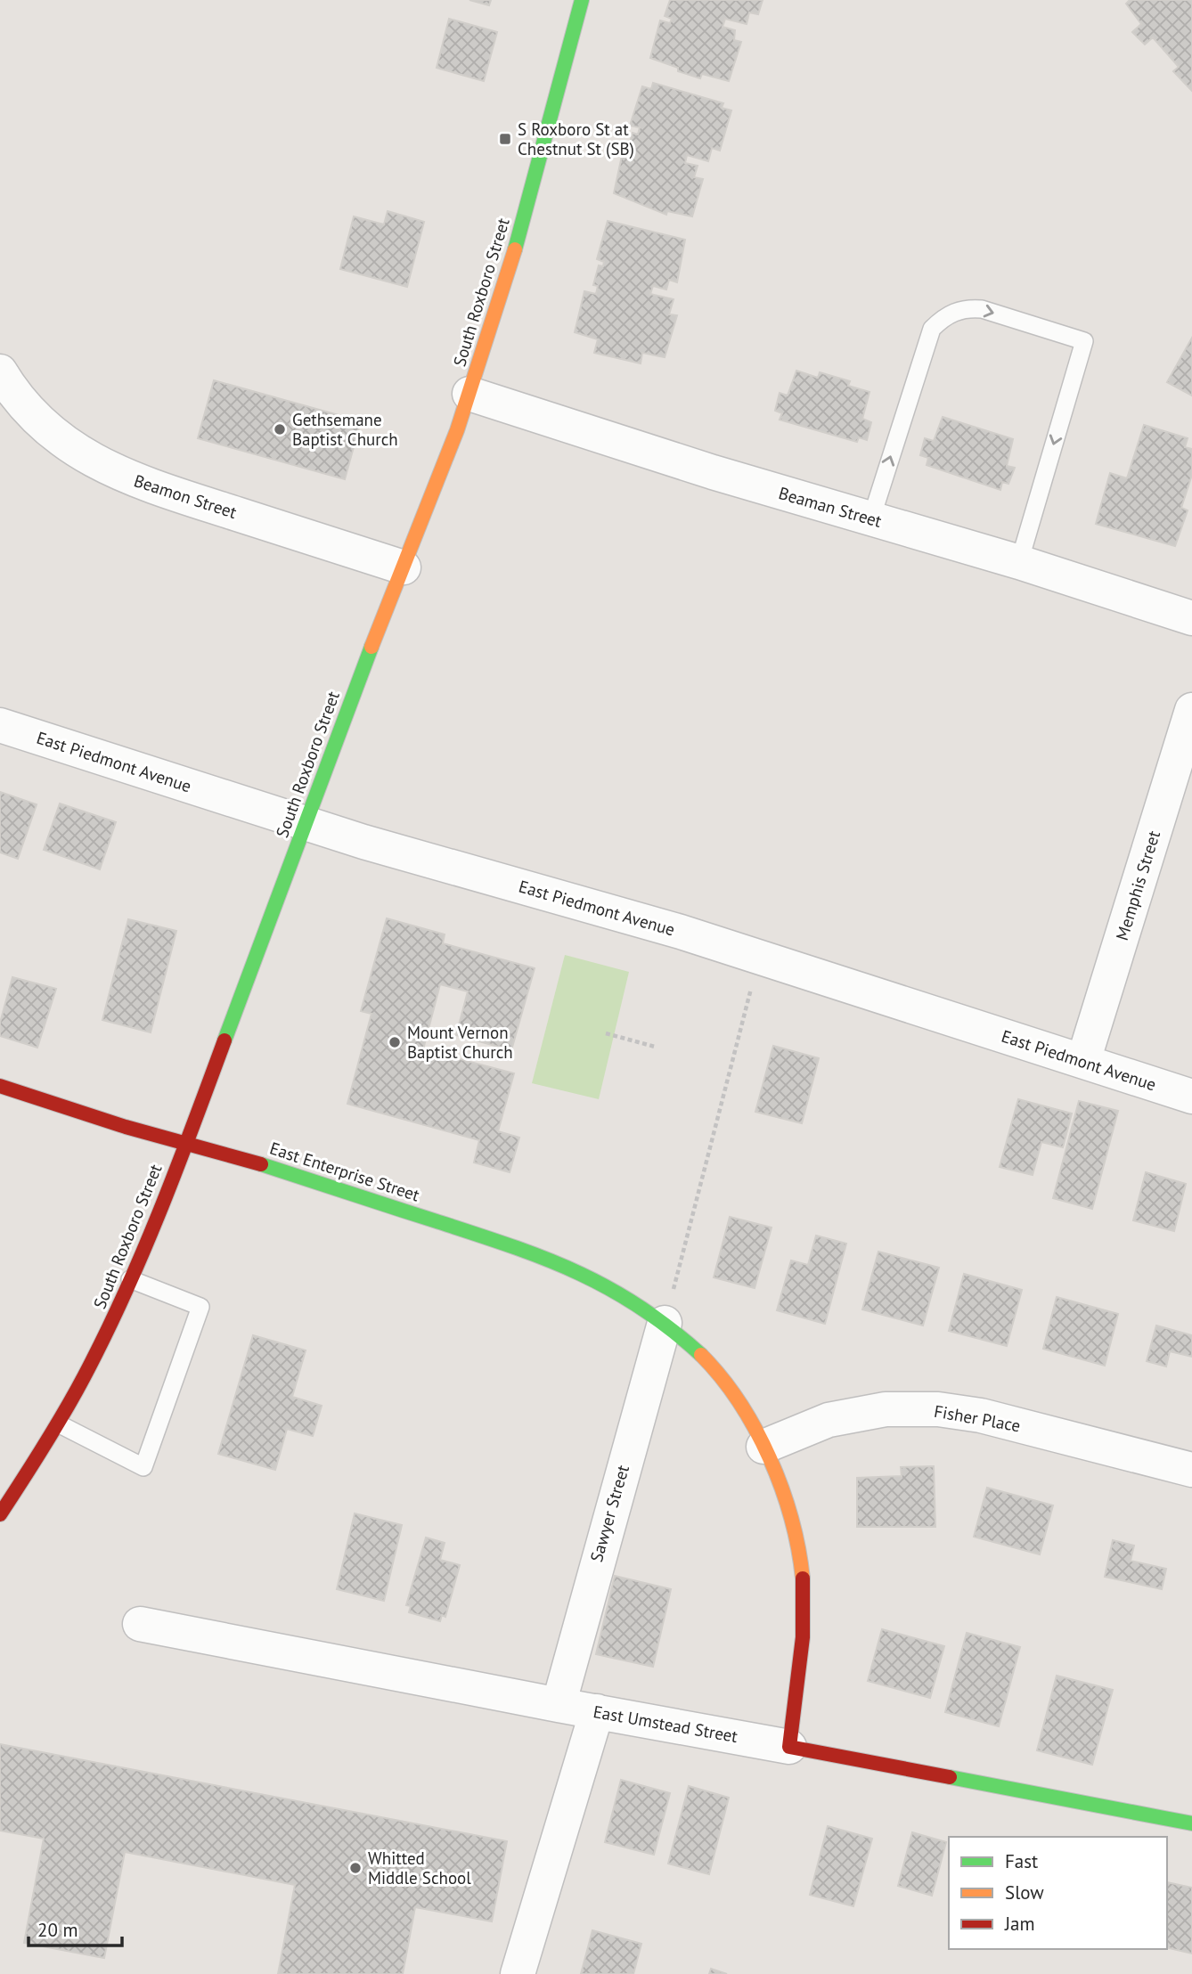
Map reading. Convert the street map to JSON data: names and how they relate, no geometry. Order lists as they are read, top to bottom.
{
  "streets": {
    "street": [
      "South Roxboro Street",
      "Beamon Street",
      "Beaman Street",
      "East Piedmont Avenue",
      "Memphis Street",
      "East Enterprise Street",
      "Fisher Place",
      "Sawyer Street",
      "East Umstead Street"
    ]
  },
  "crossings": [
    ["South Roxboro Street", "Beamon Street"],
    ["South Roxboro Street", "Beaman Street"],
    ["South Roxboro Street", "East Piedmont Avenue"],
    ["South Roxboro Street", "East Enterprise Street"],
    ["East Piedmont Avenue", "Memphis Street"],
    ["East Enterprise Street", "Fisher Place"],
    ["East Enterprise Street", "Sawyer Street"],
    ["East Enterprise Street", "East Umstead Street"],
    ["Sawyer Street", "East Umstead Street"]
  ],
  "places": {
    "transit": ["S Roxboro St at Chestnut St (SB)"],
    "other": ["Gethsemane Baptist Church", "Mount Vernon Baptist Church", "Whitted Middle School"]
  },
  "legend": ["Fast", "Slow", "Jam"],
  "scale_bar": "20 m"
}
